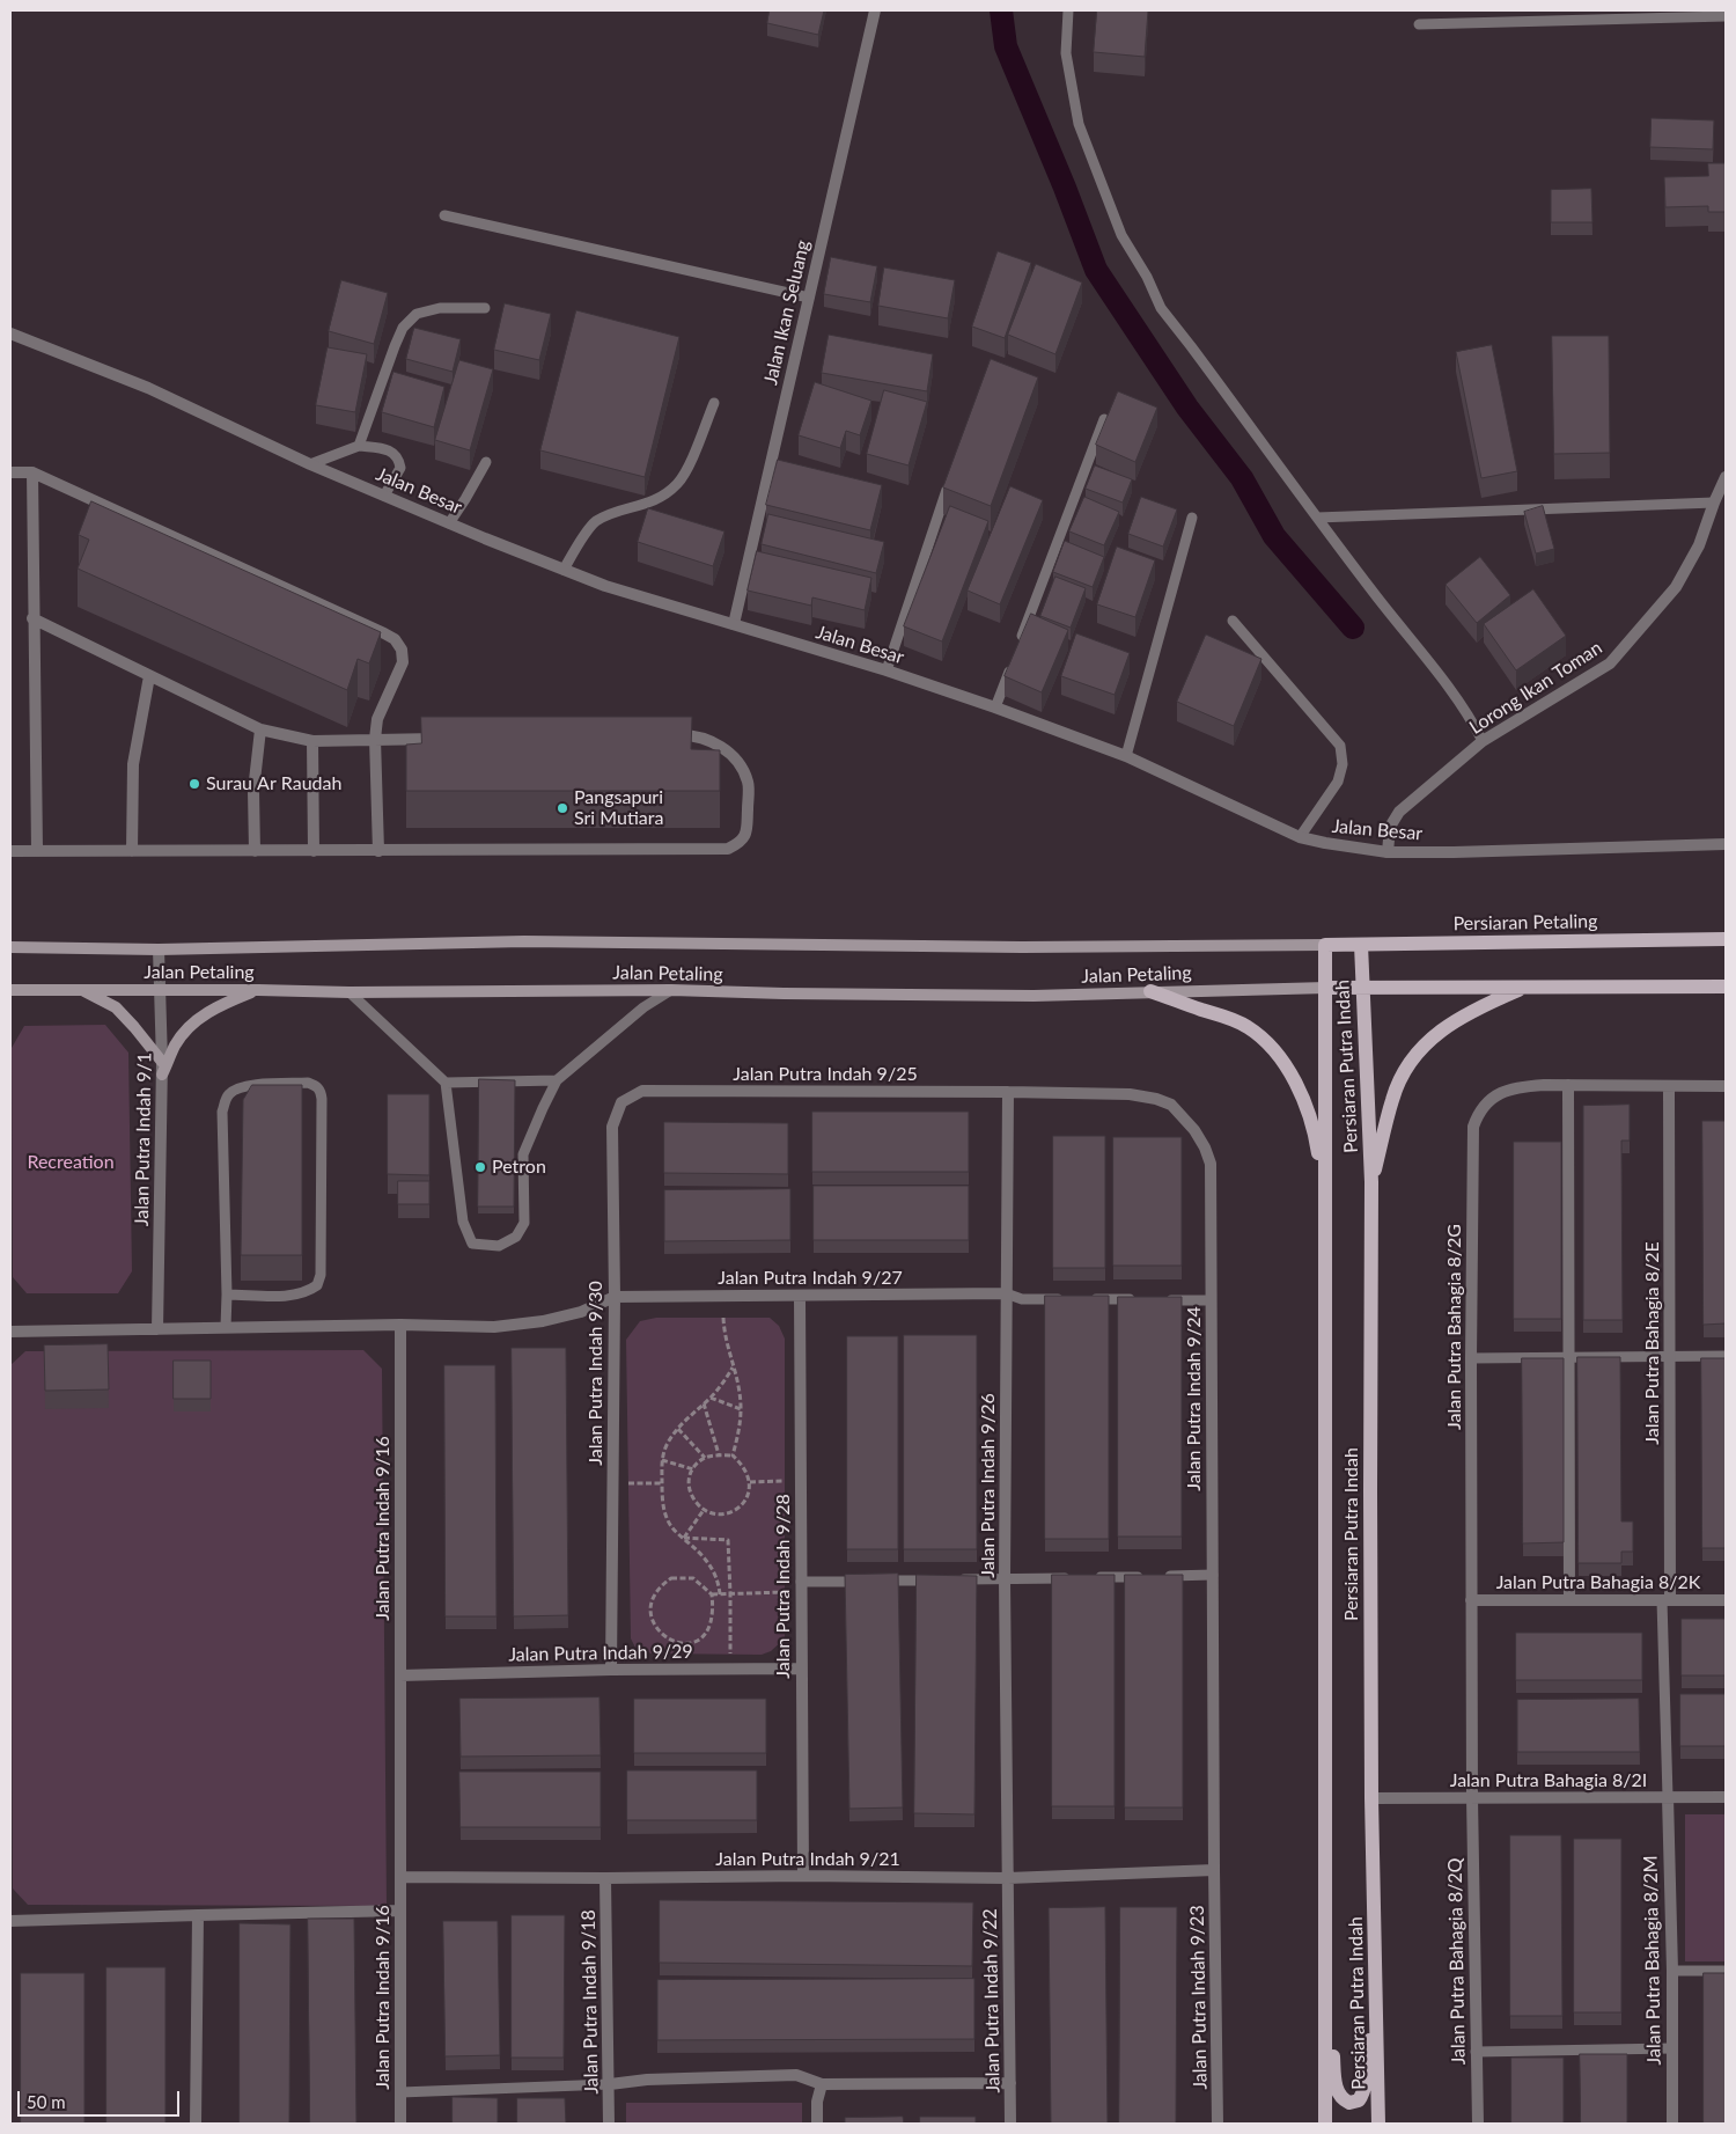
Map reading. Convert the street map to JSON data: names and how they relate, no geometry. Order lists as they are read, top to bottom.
{
  "streets": {
    "main road": ["Persiaran Petaling", "Jalan Petaling", "Persiaran Putra Indah"],
    "street": [
      "Jalan Ikan Seluang",
      "Jalan Besar",
      "Lorong Ikan Toman",
      "Jalan Putra Indah 9/25",
      "Jalan Putra Indah 9/1",
      "Jalan Putra Indah 9/27",
      "Jalan Putra Bahagia 8/2G",
      "Jalan Putra Bahagia 8/2E",
      "Jalan Putra Indah 9/30",
      "Jalan Putra Indah 9/24",
      "Jalan Putra Indah 9/26",
      "Jalan Putra Indah 9/16",
      "Jalan Putra Bahagia 8/2K",
      "Jalan Putra Indah 9/28",
      "Jalan Putra Indah 9/29",
      "Jalan Putra Bahagia 8/2I",
      "Jalan Putra Indah 9/21",
      "Jalan Putra Bahagia 8/2M",
      "Jalan Putra Bahagia 8/2Q",
      "Jalan Putra Indah 9/23",
      "Jalan Putra Indah 9/22",
      "Jalan Putra Indah 9/18"
    ]
  },
  "crossings": [
    ["Jalan Ikan Seluang", "Jalan Besar"],
    ["Jalan Besar", "Lorong Ikan Toman"],
    ["Persiaran Petaling", "Jalan Petaling"],
    ["Persiaran Petaling", "Persiaran Putra Indah"],
    ["Jalan Petaling", "Persiaran Putra Indah"],
    ["Jalan Petaling", "Jalan Putra Indah 9/1"],
    ["Persiaran Putra Indah", "Jalan Putra Bahagia 8/2I"],
    ["Jalan Putra Indah 9/25", "Jalan Putra Indah 9/30"],
    ["Jalan Putra Indah 9/25", "Jalan Putra Indah 9/24"],
    ["Jalan Putra Indah 9/25", "Jalan Putra Indah 9/26"],
    ["Jalan Putra Indah 9/27", "Jalan Putra Indah 9/30"],
    ["Jalan Putra Indah 9/27", "Jalan Putra Indah 9/26"],
    ["Jalan Putra Indah 9/27", "Jalan Putra Indah 9/28"],
    ["Jalan Putra Bahagia 8/2G", "Jalan Putra Bahagia 8/2E"],
    ["Jalan Putra Bahagia 8/2G", "Jalan Putra Bahagia 8/2K"],
    ["Jalan Putra Bahagia 8/2G", "Jalan Putra Bahagia 8/2I"],
    ["Jalan Putra Bahagia 8/2G", "Jalan Putra Bahagia 8/2Q"],
    ["Jalan Putra Bahagia 8/2E", "Jalan Putra Bahagia 8/2K"],
    ["Jalan Putra Indah 9/30", "Jalan Putra Indah 9/29"],
    ["Jalan Putra Indah 9/24", "Jalan Putra Indah 9/26"],
    ["Jalan Putra Indah 9/24", "Jalan Putra Indah 9/21"],
    ["Jalan Putra Indah 9/24", "Jalan Putra Indah 9/23"],
    ["Jalan Putra Indah 9/26", "Jalan Putra Indah 9/21"],
    ["Jalan Putra Indah 9/26", "Jalan Putra Indah 9/22"],
    ["Jalan Putra Indah 9/16", "Jalan Putra Indah 9/29"],
    ["Jalan Putra Indah 9/16", "Jalan Putra Indah 9/21"],
    ["Jalan Putra Indah 9/28", "Jalan Putra Indah 9/29"],
    ["Jalan Putra Indah 9/28", "Jalan Putra Indah 9/21"],
    ["Jalan Putra Bahagia 8/2I", "Jalan Putra Bahagia 8/2M"],
    ["Jalan Putra Bahagia 8/2I", "Jalan Putra Bahagia 8/2Q"],
    ["Jalan Putra Indah 9/21", "Jalan Putra Indah 9/23"],
    ["Jalan Putra Indah 9/21", "Jalan Putra Indah 9/22"],
    ["Jalan Putra Indah 9/21", "Jalan Putra Indah 9/18"]
  ],
  "parks": ["Recreation"],
  "places": ["Surau Ar Raudah", "Pangsapuri Sri Mutiara", "Petron"],
  "scale_bar": "50 m"
}
